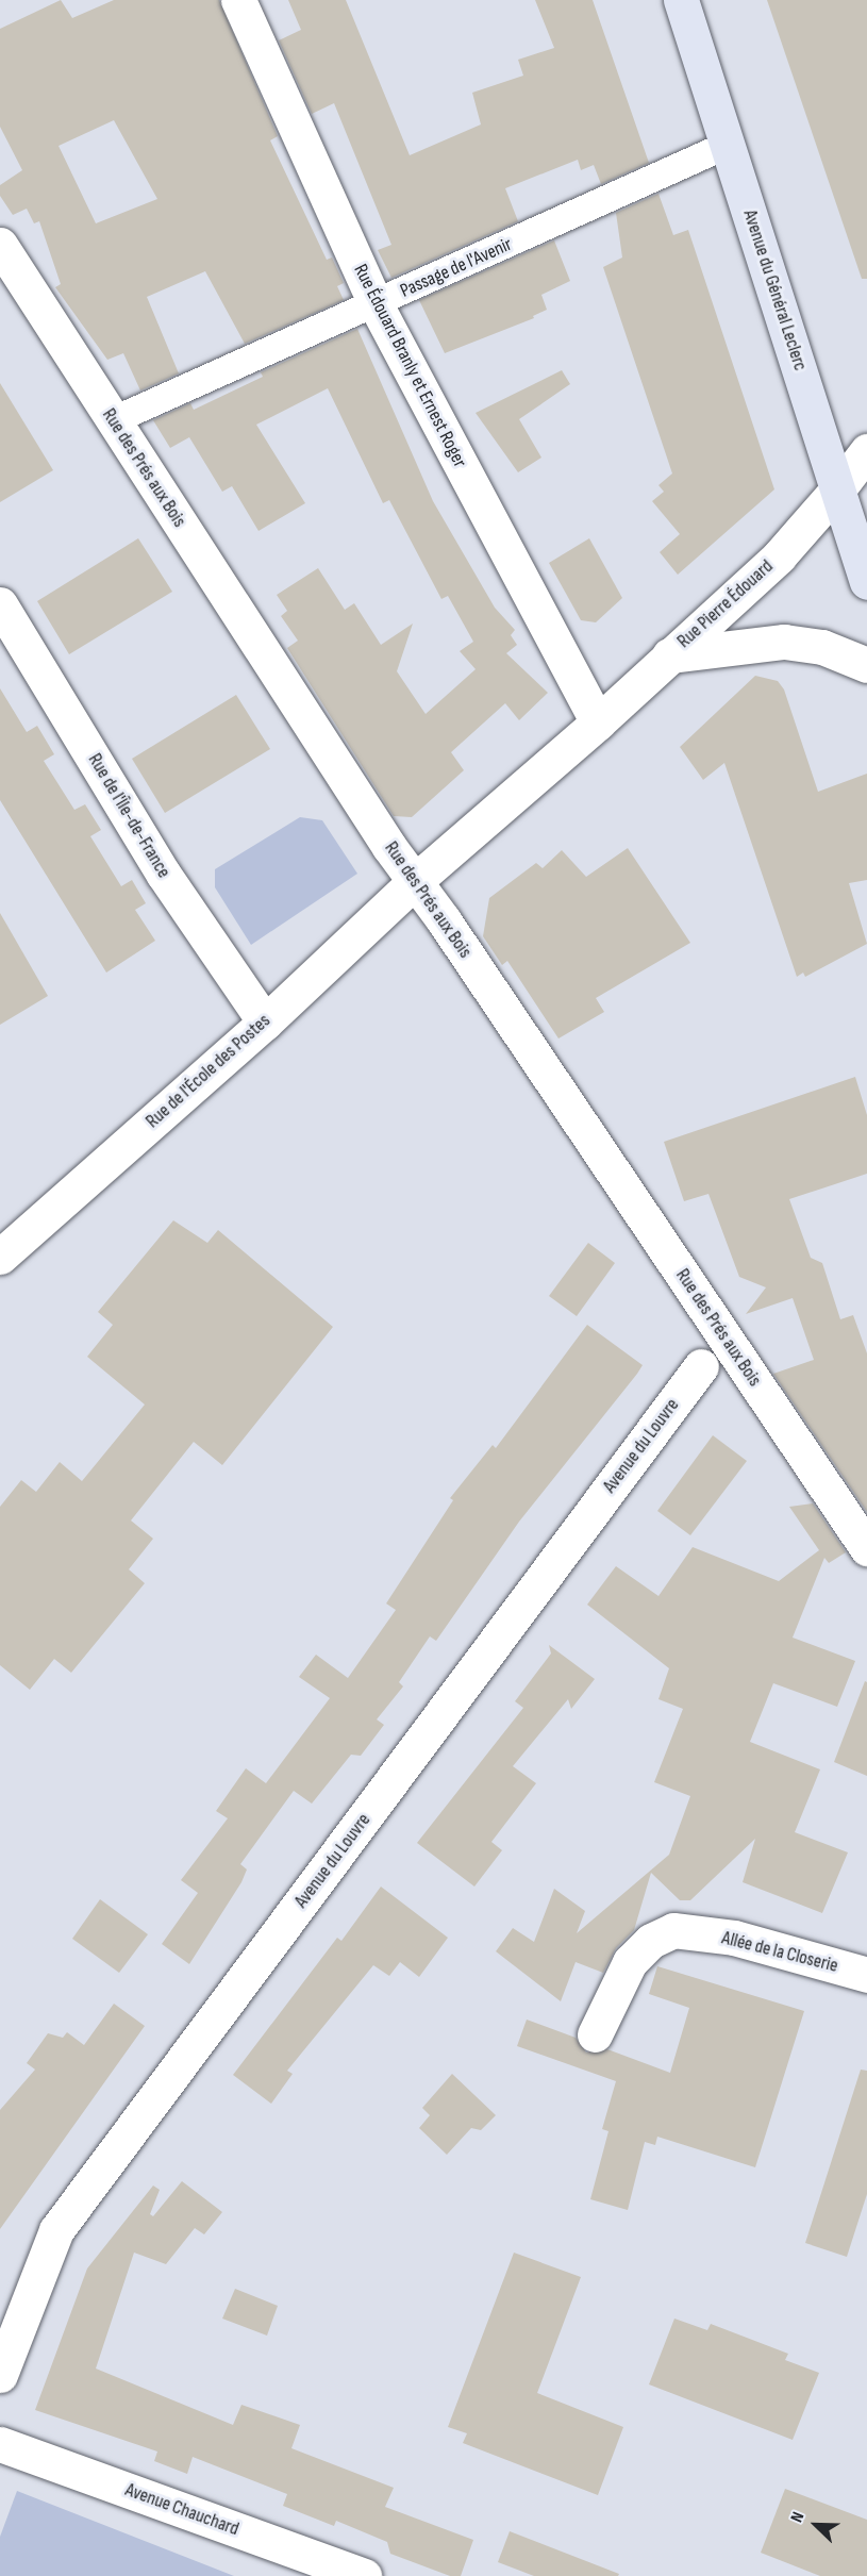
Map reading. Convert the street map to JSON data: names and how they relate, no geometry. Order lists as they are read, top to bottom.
{
  "streets": {
    "main road": ["Avenue du Général Leclerc"],
    "street": [
      "Passage de l'Avenir",
      "Rue Édouard Branly et Ernest Roger",
      "Rue des Prés aux Bois",
      "Rue Pierre Édouard",
      "Rue de l'Île-de-France",
      "Rue de l'École des Postes",
      "Avenue du Louvre",
      "Allée de la Closerie",
      "Avenue Chauchard"
    ]
  },
  "crossings": [
    ["Passage de l'Avenir", "Avenue du Général Leclerc"],
    ["Passage de l'Avenir", "Rue Édouard Branly et Ernest Roger"],
    ["Passage de l'Avenir", "Rue des Prés aux Bois"],
    ["Avenue du Général Leclerc", "Rue Pierre Édouard"],
    ["Rue Édouard Branly et Ernest Roger", "Rue de l'École des Postes"],
    ["Rue des Prés aux Bois", "Rue de l'École des Postes"],
    ["Rue Pierre Édouard", "Rue de l'École des Postes"],
    ["Rue de l'Île-de-France", "Rue de l'École des Postes"]
  ],
  "north": "top left"
}
